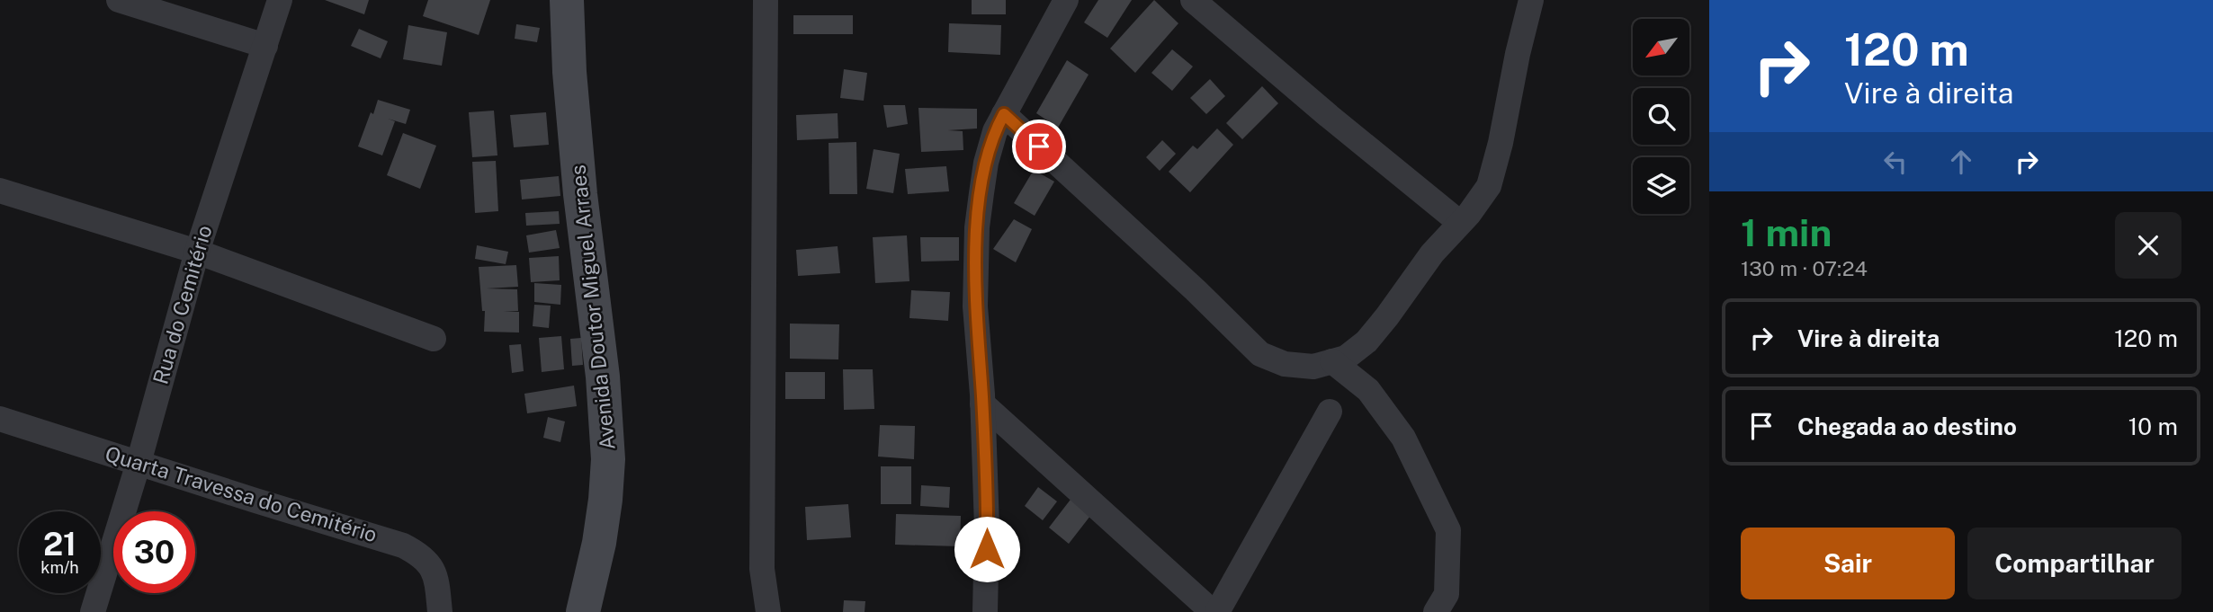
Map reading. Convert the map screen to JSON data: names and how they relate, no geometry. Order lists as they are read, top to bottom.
{
  "streets": {
    "main road": ["Avenida Doutor Miguel Arraes"],
    "street": ["Rua do Cemitério", "Quarta Travessa do Cemitério"]
  },
  "crossings": [
    ["Rua do Cemitério", "Quarta Travessa do Cemitério"]
  ],
  "north": "bottom left",
  "page": {
    "turn": ["120 m", "Vire à direita"],
    "heading": ["1 min", "130 m · 07:24"],
    "list": [
      {
        "name": "Vire à direita",
        "value": "120 m"
      },
      {
        "name": "Chegada ao destino",
        "value": "10 m"
      }
    ],
    "speed": "21 km/h",
    "limit": "30",
    "buttons": ["Sair", "Compartilhar"]
  }
}
